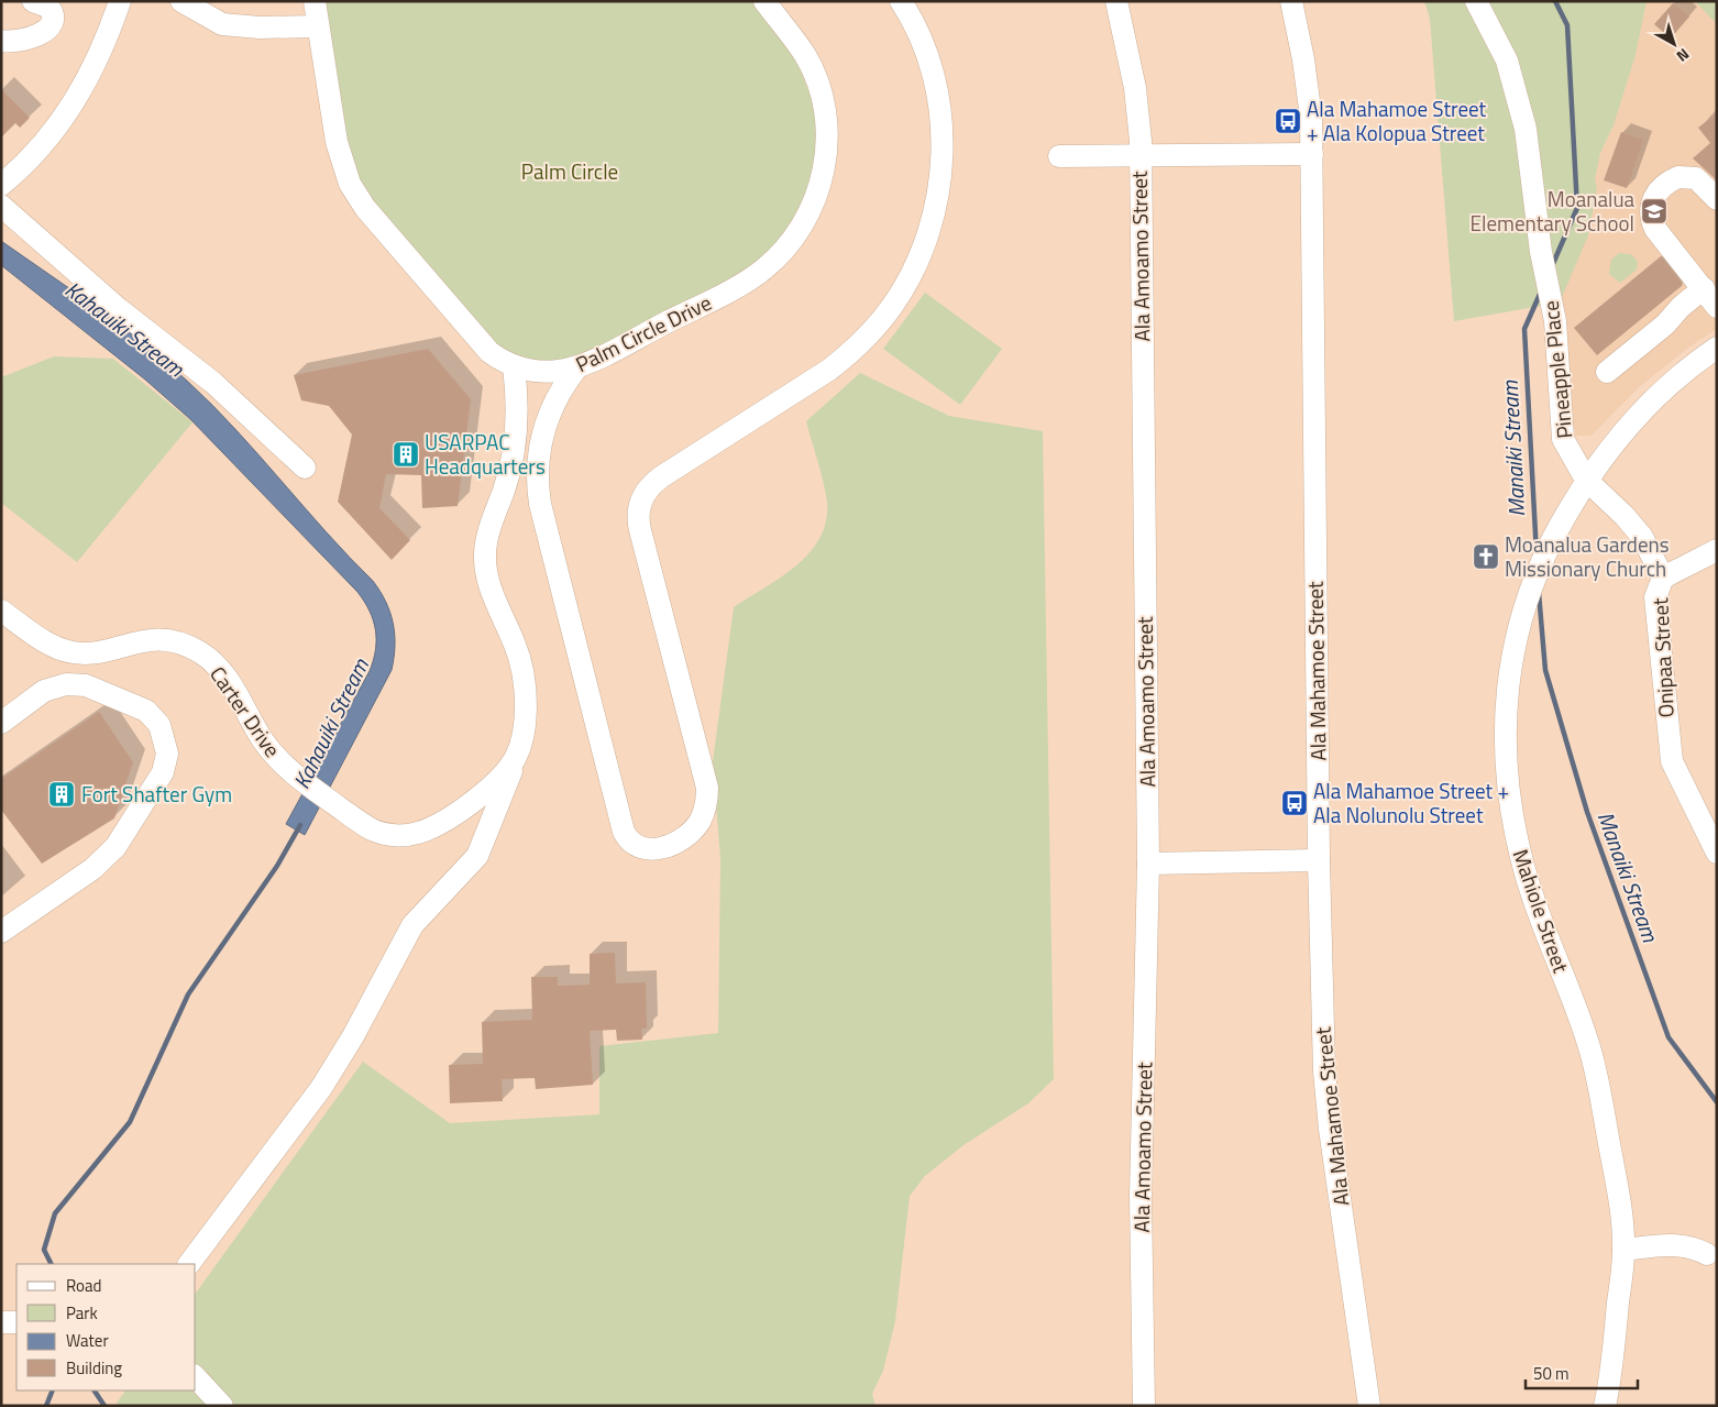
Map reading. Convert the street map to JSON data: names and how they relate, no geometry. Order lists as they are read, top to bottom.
{
  "streets": {
    "street": [
      "Ala Amoamo Street",
      "Palm Circle Drive",
      "Pineapple Place",
      "Onipaa Street",
      "Ala Mahamoe Street",
      "Carter Drive",
      "Mahiole Street"
    ]
  },
  "crossings": [
    ["Palm Circle Drive", "Carter Drive"],
    ["Pineapple Place", "Onipaa Street"],
    ["Pineapple Place", "Mahiole Street"],
    ["Onipaa Street", "Mahiole Street"]
  ],
  "water": ["Kahauiki Stream", "Manaiki Stream"],
  "parks": ["Palm Circle"],
  "places": {
    "bus stop": ["Ala Mahamoe Street + Ala Kolopua Street", "Ala Mahamoe Street + Ala Nolunolu Street"],
    "school or university": ["Moanalua Elementary School"],
    "building": ["USARPAC Headquarters", "Fort Shafter Gym"],
    "church": ["Moanalua Gardens Missionary Church"]
  },
  "legend": [
    "Road",
    "Park",
    "Water",
    "Building"
  ],
  "scale_bar": "50 m",
  "north": "bottom right"
}
